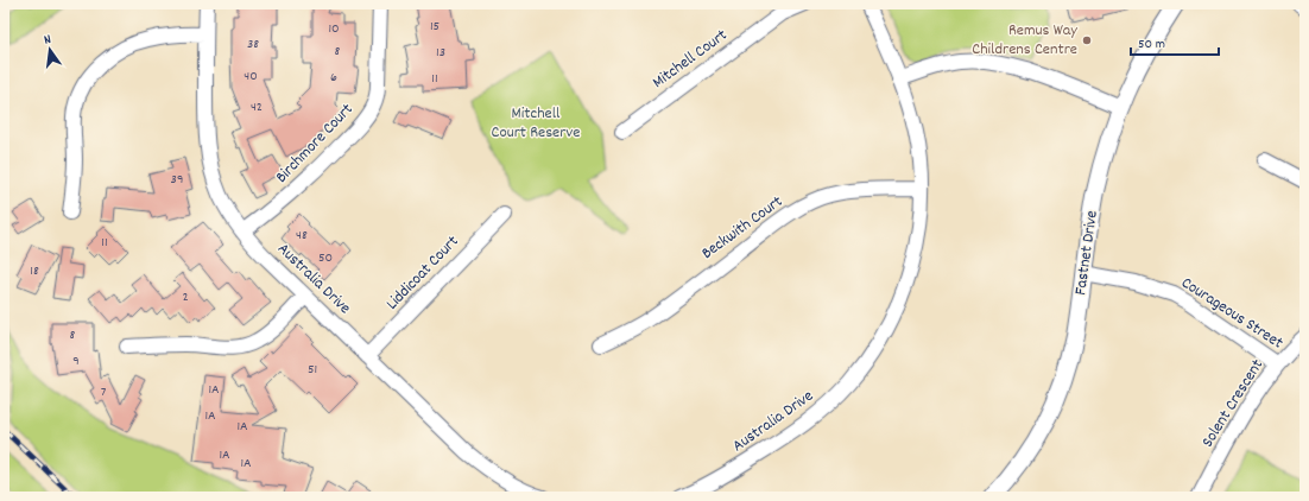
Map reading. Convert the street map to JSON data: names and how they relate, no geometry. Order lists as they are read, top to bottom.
{
  "streets": {
    "street": [
      "Mitchell Court",
      "Birchmore Court",
      "Beckwith Court",
      "Fastnet Drive",
      "Liddicoat Court",
      "Australia Drive",
      "Courageous Street",
      "Solent Crescent"
    ]
  },
  "crossings": [
    ["Birchmore Court", "Australia Drive"],
    ["Beckwith Court", "Australia Drive"],
    ["Fastnet Drive", "Courageous Street"],
    ["Liddicoat Court", "Australia Drive"],
    ["Courageous Street", "Solent Crescent"]
  ],
  "parks": ["Mitchell Court Reserve"],
  "places": ["Remus Way Childrens Centre"],
  "house_numbers": [
    "15",
    "10",
    "38",
    "8",
    "13",
    "40",
    "6",
    "11",
    "42",
    "39",
    "48",
    "11",
    "50",
    "18",
    "2",
    "8",
    "9",
    "51",
    "1A",
    "7",
    "1A",
    "1A",
    "1A",
    "1A"
  ],
  "scale_bar": "50 m",
  "north": "top"
}
